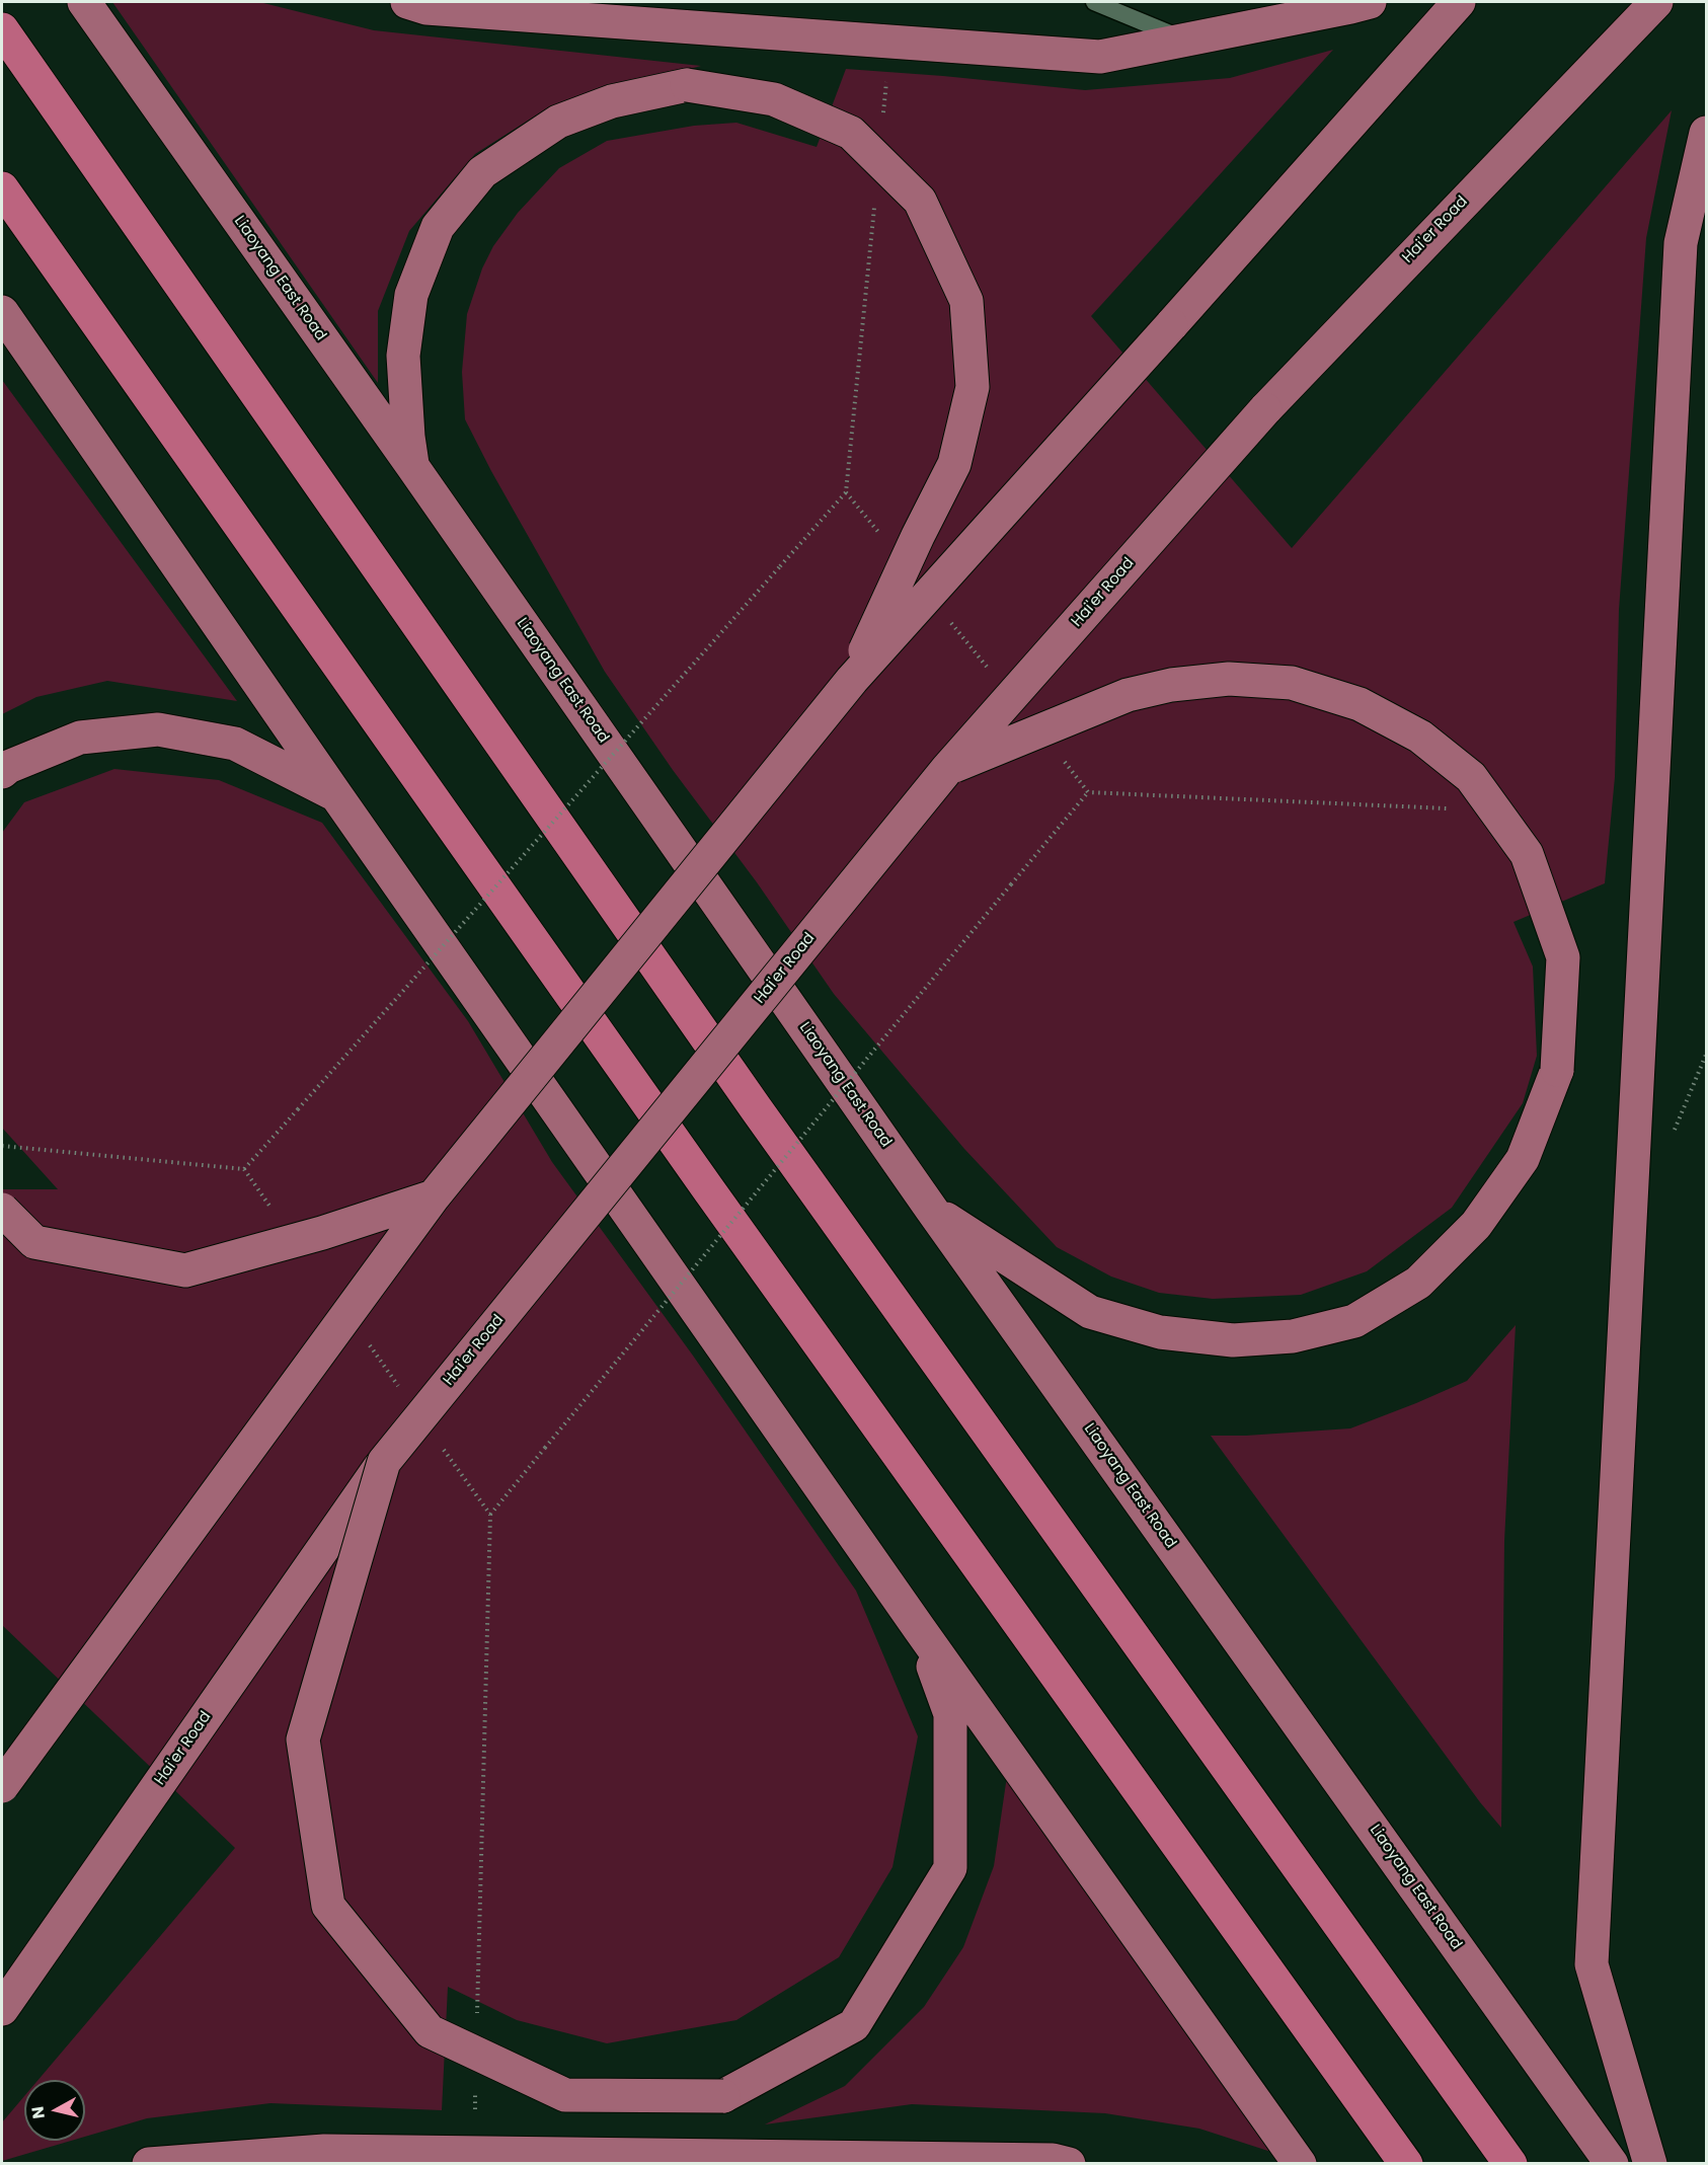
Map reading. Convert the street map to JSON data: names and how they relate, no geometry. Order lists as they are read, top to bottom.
{
  "streets": {
    "main road": ["Hai'er Road", "Liaoyang East Road"]
  },
  "north": "left"
}
